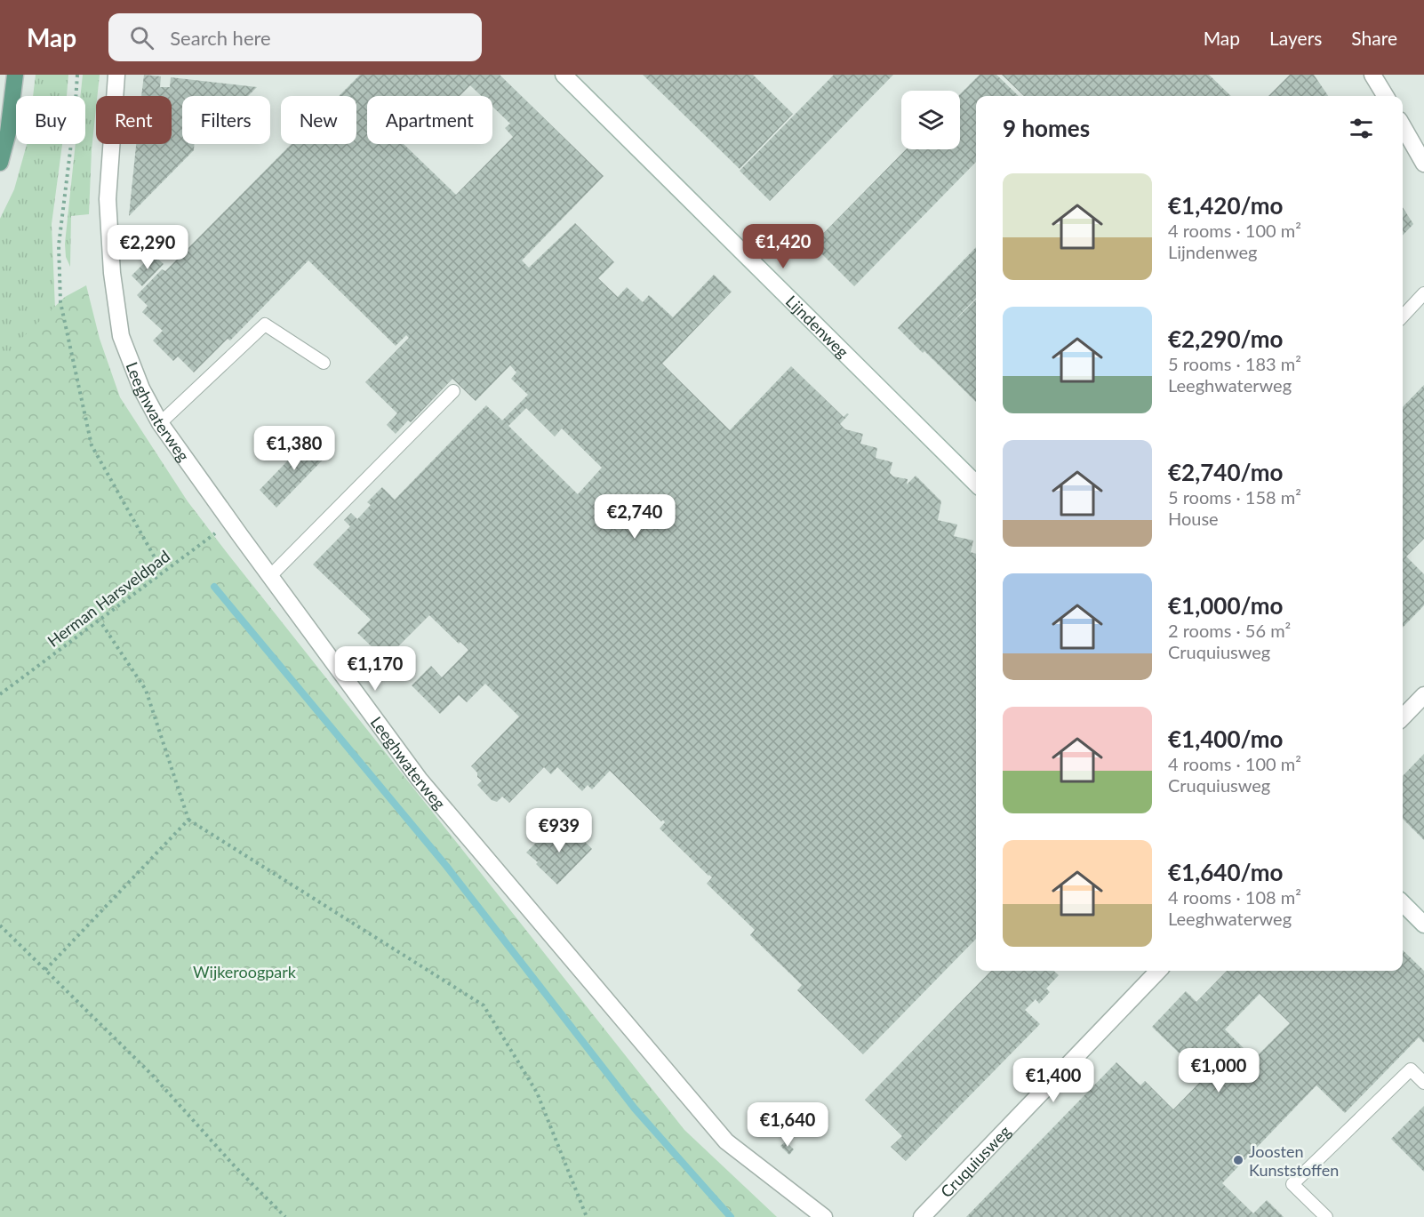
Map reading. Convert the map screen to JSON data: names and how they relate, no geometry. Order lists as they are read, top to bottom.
{
  "streets": {
    "street": ["Lijndenweg", "Leeghwaterweg", "Cruquiusweg"],
    "path": ["Herman Harsveldpad"]
  },
  "crossings": [
    ["Leeghwaterweg", "Herman Harsveldpad"]
  ],
  "parks": ["Wijkeroogpark"],
  "places": ["Joosten Kunststoffen"],
  "page": {
    "header": "Map",
    "search": "Search here",
    "nav": ["Map", "Layers", "Share"],
    "chip": [
      "Buy",
      "Rent",
      "Filters",
      "New",
      "Apartment"
    ],
    "heading": "9 homes",
    "list": [
      {
        "name": "€1,420/mo",
        "note": "4 rooms · 100 m² · Lijndenweg"
      },
      {
        "name": "€2,290/mo",
        "note": "5 rooms · 183 m² · Leeghwaterweg"
      },
      {
        "name": "€2,740/mo",
        "note": "5 rooms · 158 m² · House"
      },
      {
        "name": "€1,000/mo",
        "note": "2 rooms · 56 m² · Cruquiusweg"
      },
      {
        "name": "€1,400/mo",
        "note": "4 rooms · 100 m² · Cruquiusweg"
      },
      {
        "name": "€1,640/mo",
        "note": "4 rooms · 108 m² · Leeghwaterweg"
      }
    ],
    "price": [
      "€1,420",
      "€2,290",
      "€1,380",
      "€2,740",
      "€1,170",
      "€939",
      "€1,000",
      "€1,400",
      "€1,640"
    ]
  }
}
